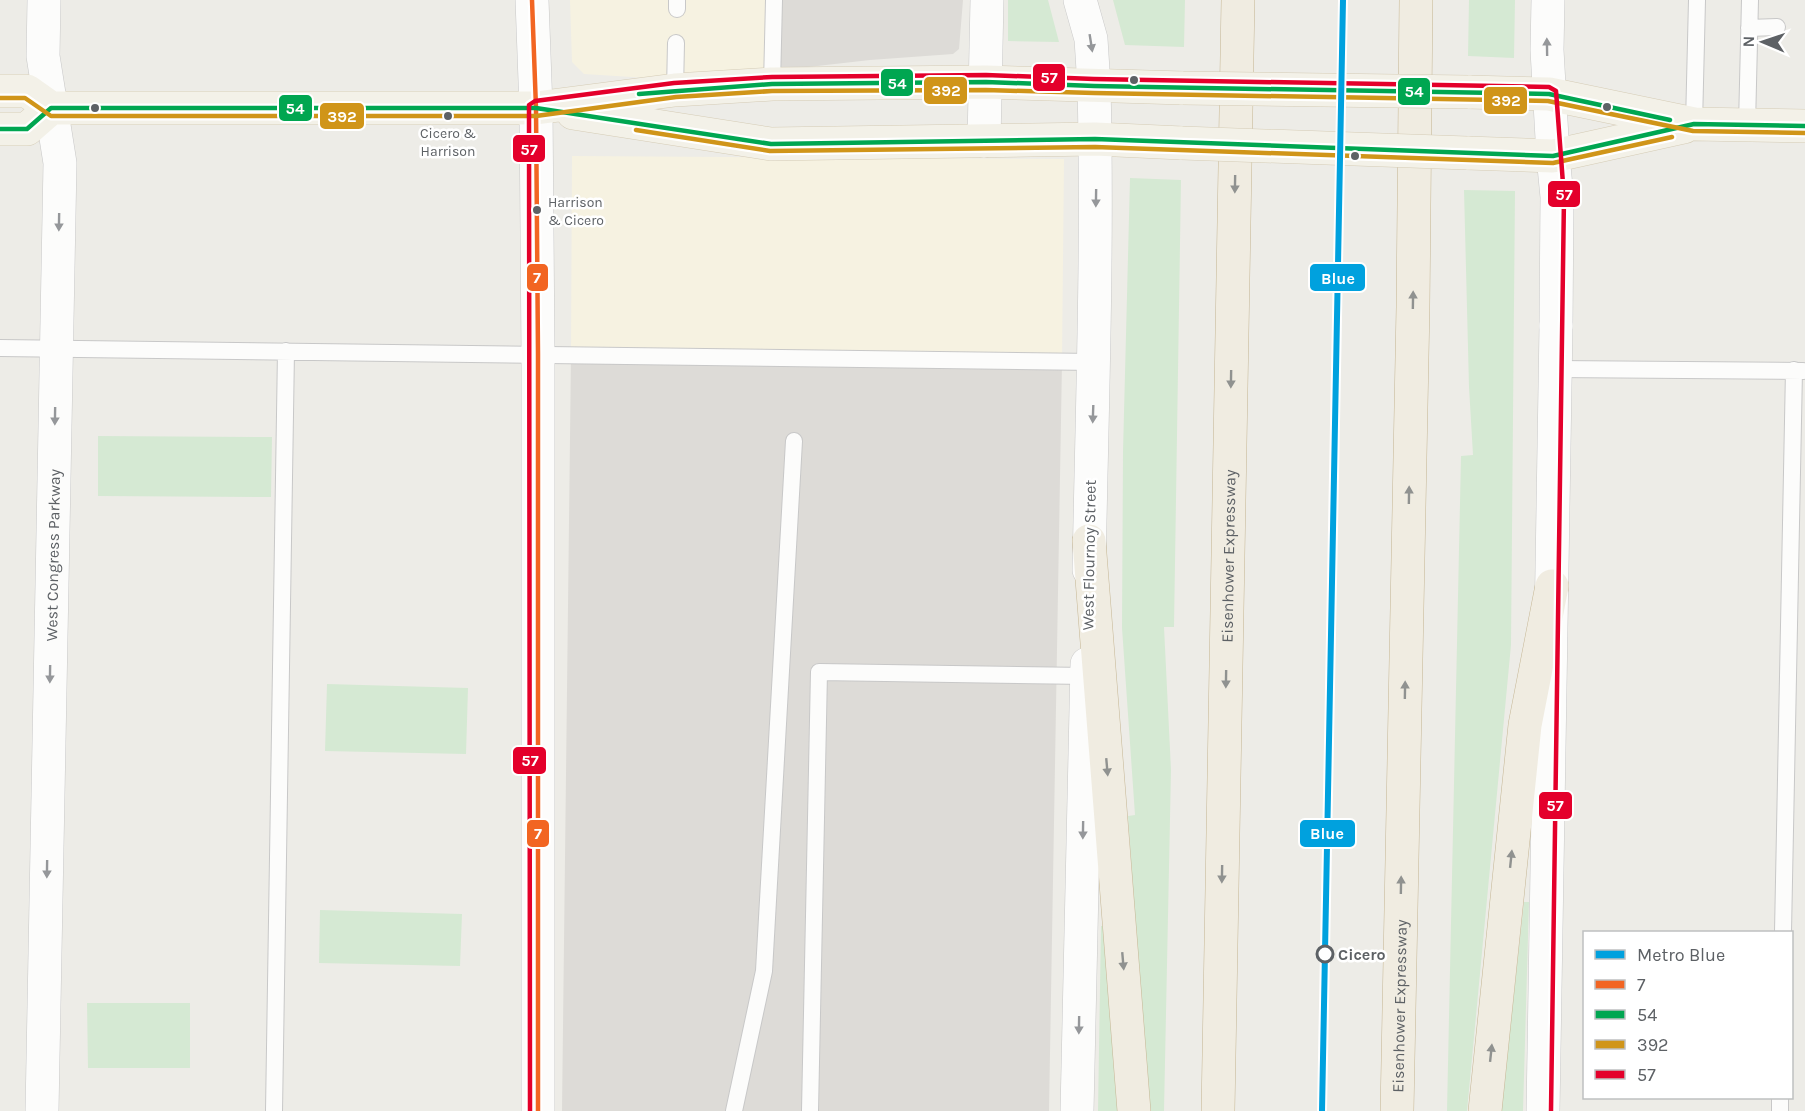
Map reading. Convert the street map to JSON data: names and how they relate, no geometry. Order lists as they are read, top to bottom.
{
  "streets": {
    "highway": ["Eisenhower Expressway"],
    "street": ["West Congress Parkway", "West Flournoy Street"]
  },
  "one_way": ["West Congress Parkway", "West Flournoy Street"],
  "places": ["Cicero & Harrison", "Harrison & Cicero", "Cicero"],
  "lines": [
    "metro line Blue",
    "transit line 7",
    "transit line 57",
    "transit line 54",
    "transit line 392"
  ],
  "legend": [
    "Metro Blue",
    "7",
    "54",
    "392",
    "57"
  ],
  "north": "left"
}
